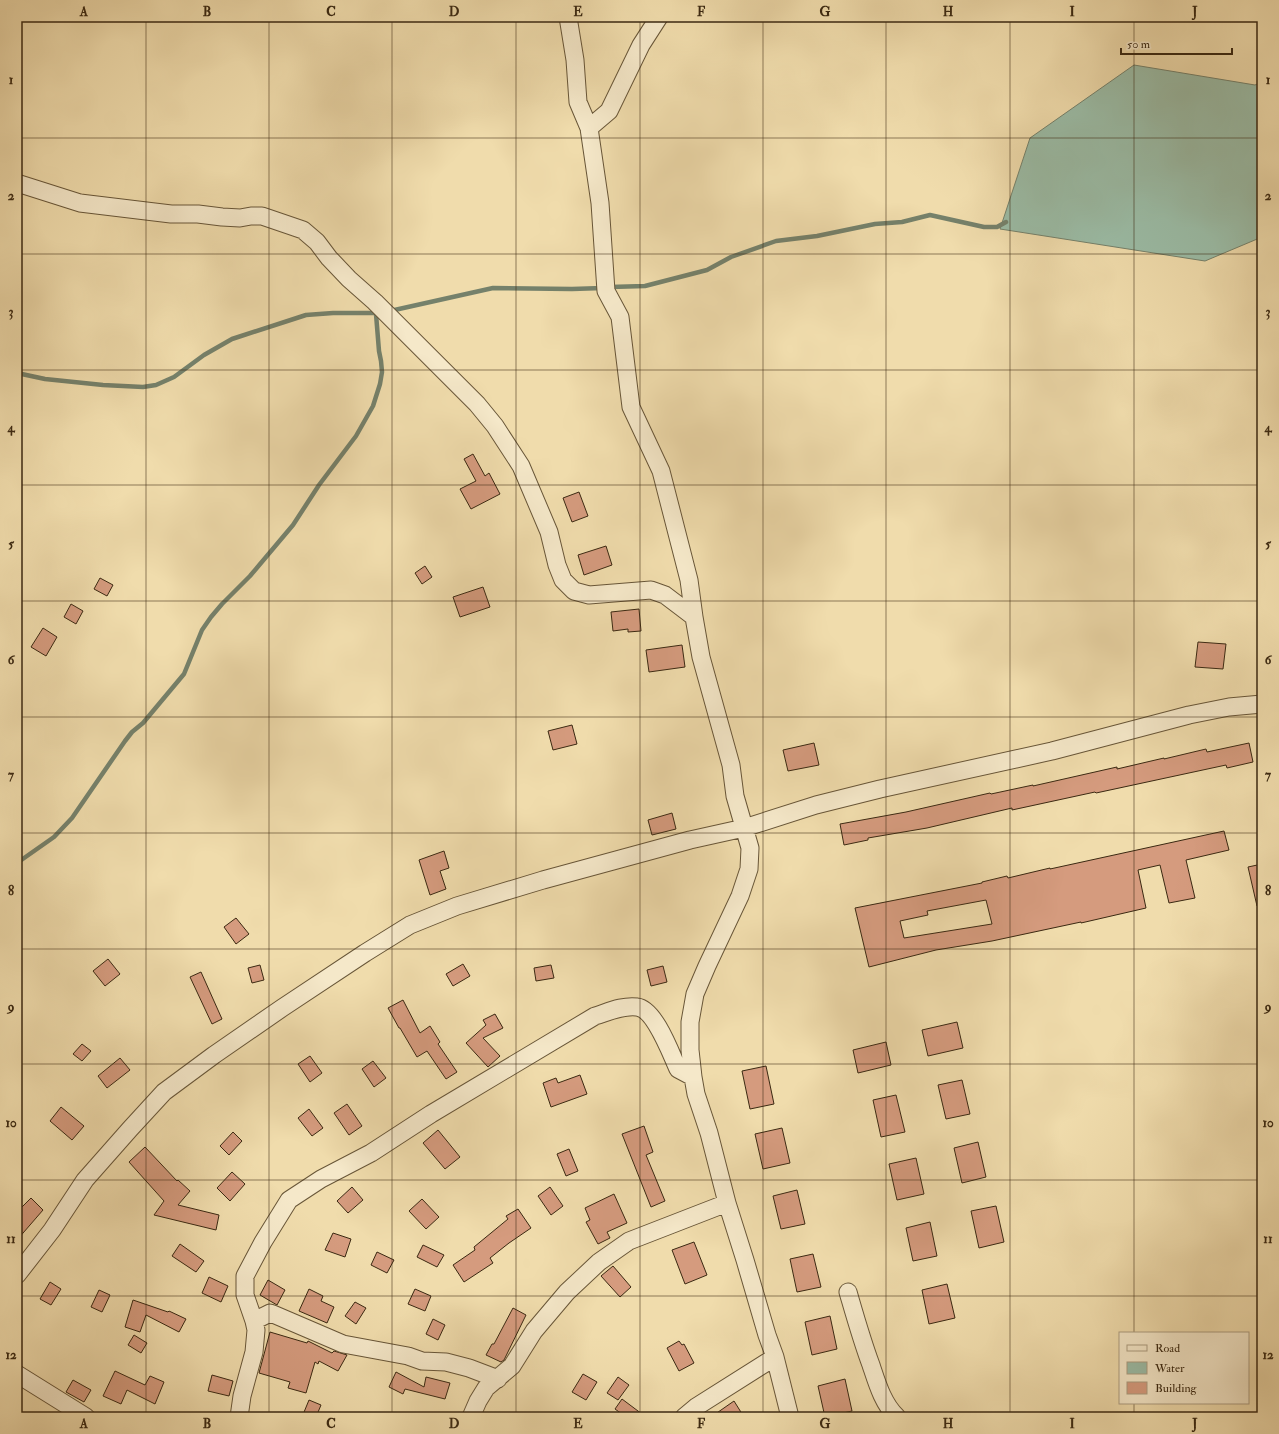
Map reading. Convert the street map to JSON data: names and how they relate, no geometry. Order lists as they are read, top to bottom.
{
  "legend": ["Road", "Water", "Building"],
  "scale_bar": "50 m",
  "grid": {
    "columns": [
      "A",
      "B",
      "C",
      "D",
      "E",
      "F",
      "G",
      "H",
      "I",
      "J"
    ],
    "rows": [
      "1",
      "2",
      "3",
      "4",
      "5",
      "6",
      "7",
      "8",
      "9",
      "10",
      "11",
      "12"
    ]
  }
}
